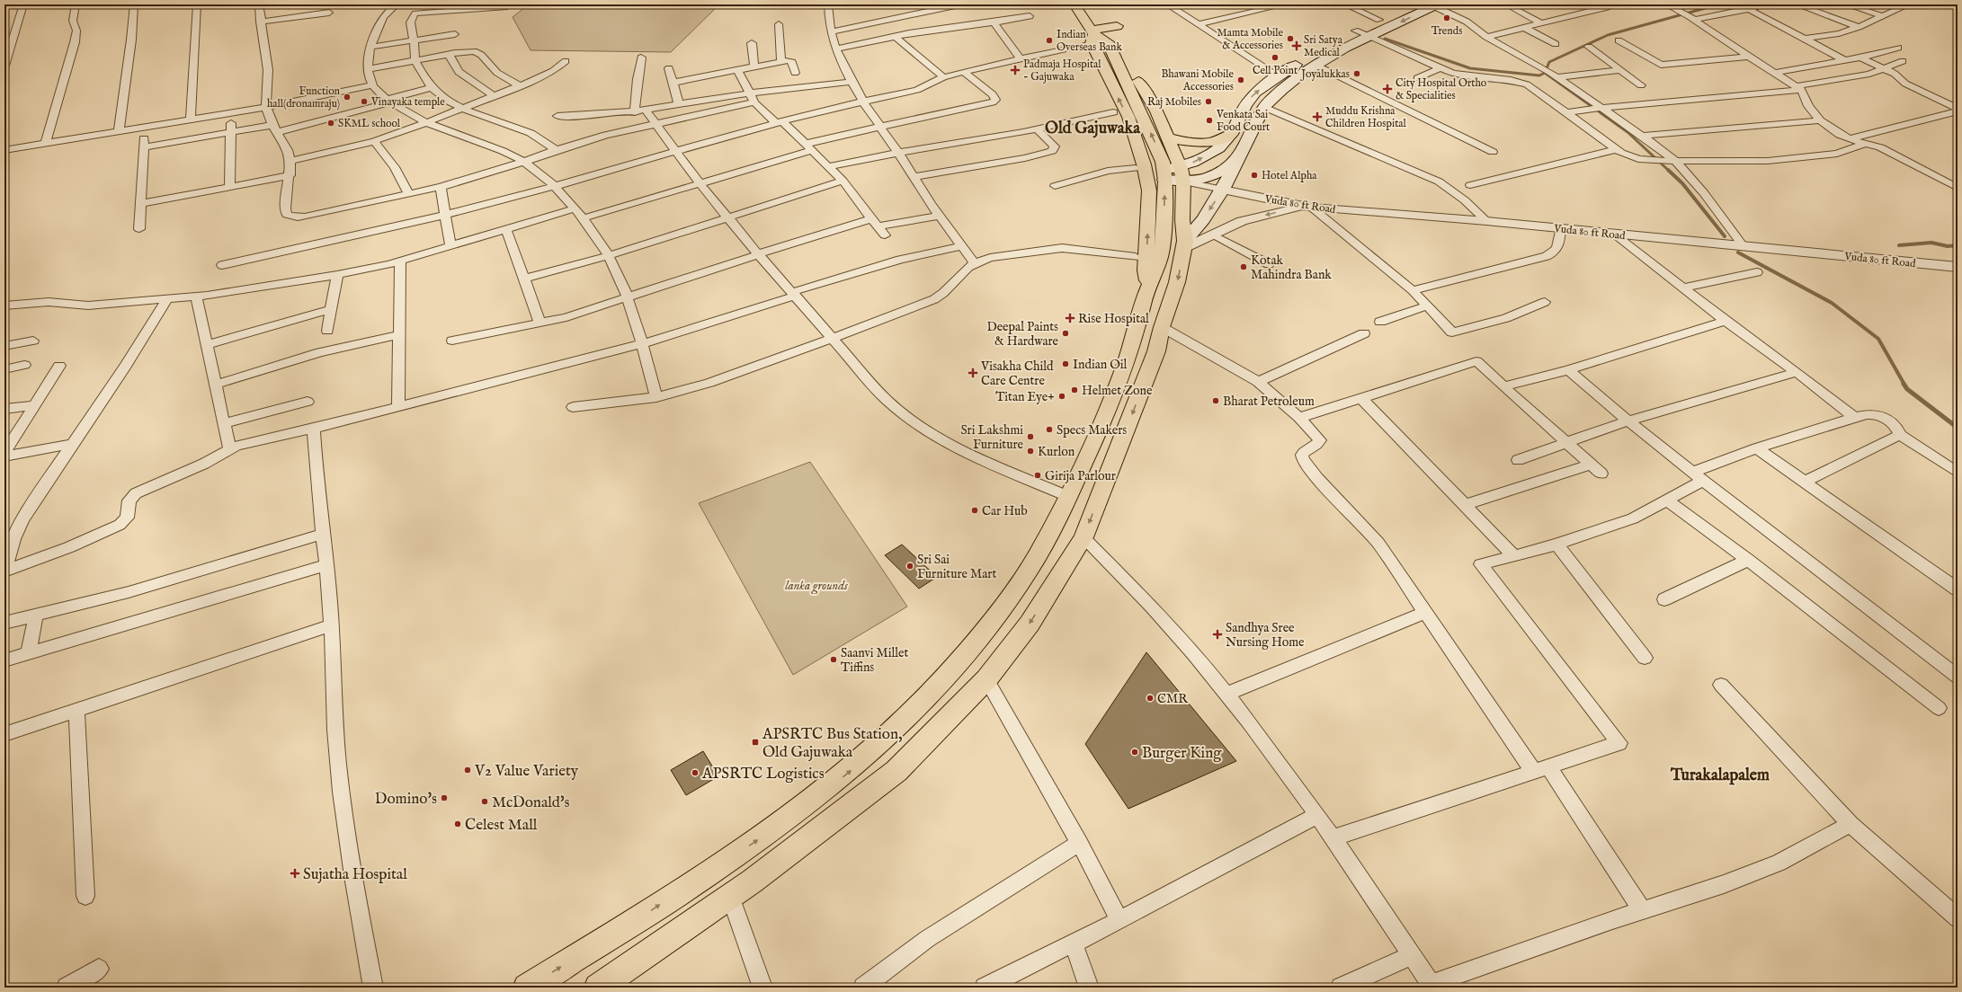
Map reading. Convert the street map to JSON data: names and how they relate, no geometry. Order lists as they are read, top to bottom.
{
  "streets": {
    "street": ["Vuda 80 ft Road"]
  },
  "districts": ["Old Gajuwaka", "Turakalapalem"],
  "parks": ["lanka grounds"],
  "places": {
    "other": [
      "Trends",
      "Mamta Mobile & Accessories",
      "Indian Overseas Bank",
      "Cell Point",
      "Joyalukkas",
      "Bhawani Mobile Accessories",
      "Function hall(dronamraju)",
      "Vinayaka temple",
      "Raj Mobiles",
      "Venkata Sai Food Court",
      "SKML school",
      "Hotel Alpha",
      "Kotak Mahindra Bank",
      "Deepal Paints & Hardware",
      "Indian Oil",
      "Helmet Zone",
      "Titan Eye+",
      "Bharat Petroleum",
      "Specs Makers",
      "Sri Lakshmi Furniture",
      "Kurlon",
      "Girija Parlour",
      "Car Hub",
      "Sri Sai Furniture Mart",
      "Saanvi Millet Tiffins",
      "CMR",
      "Burger King",
      "V2 Value Variety",
      "APSRTC Logistics",
      "Domino's",
      "McDonald's",
      "Celest Mall"
    ],
    "health": [
      "Sri Satya Medical",
      "Padmaja Hospital - Gajuwaka",
      "City Hospital Ortho & Specialities",
      "Muddu Krishna Children Hospital",
      "Rise Hospital",
      "Visakha Child Care Centre",
      "Sandhya Sree Nursing Home",
      "Sujatha Hospital"
    ],
    "transit": ["APSRTC Bus Station, Old Gajuwaka"]
  }
}
